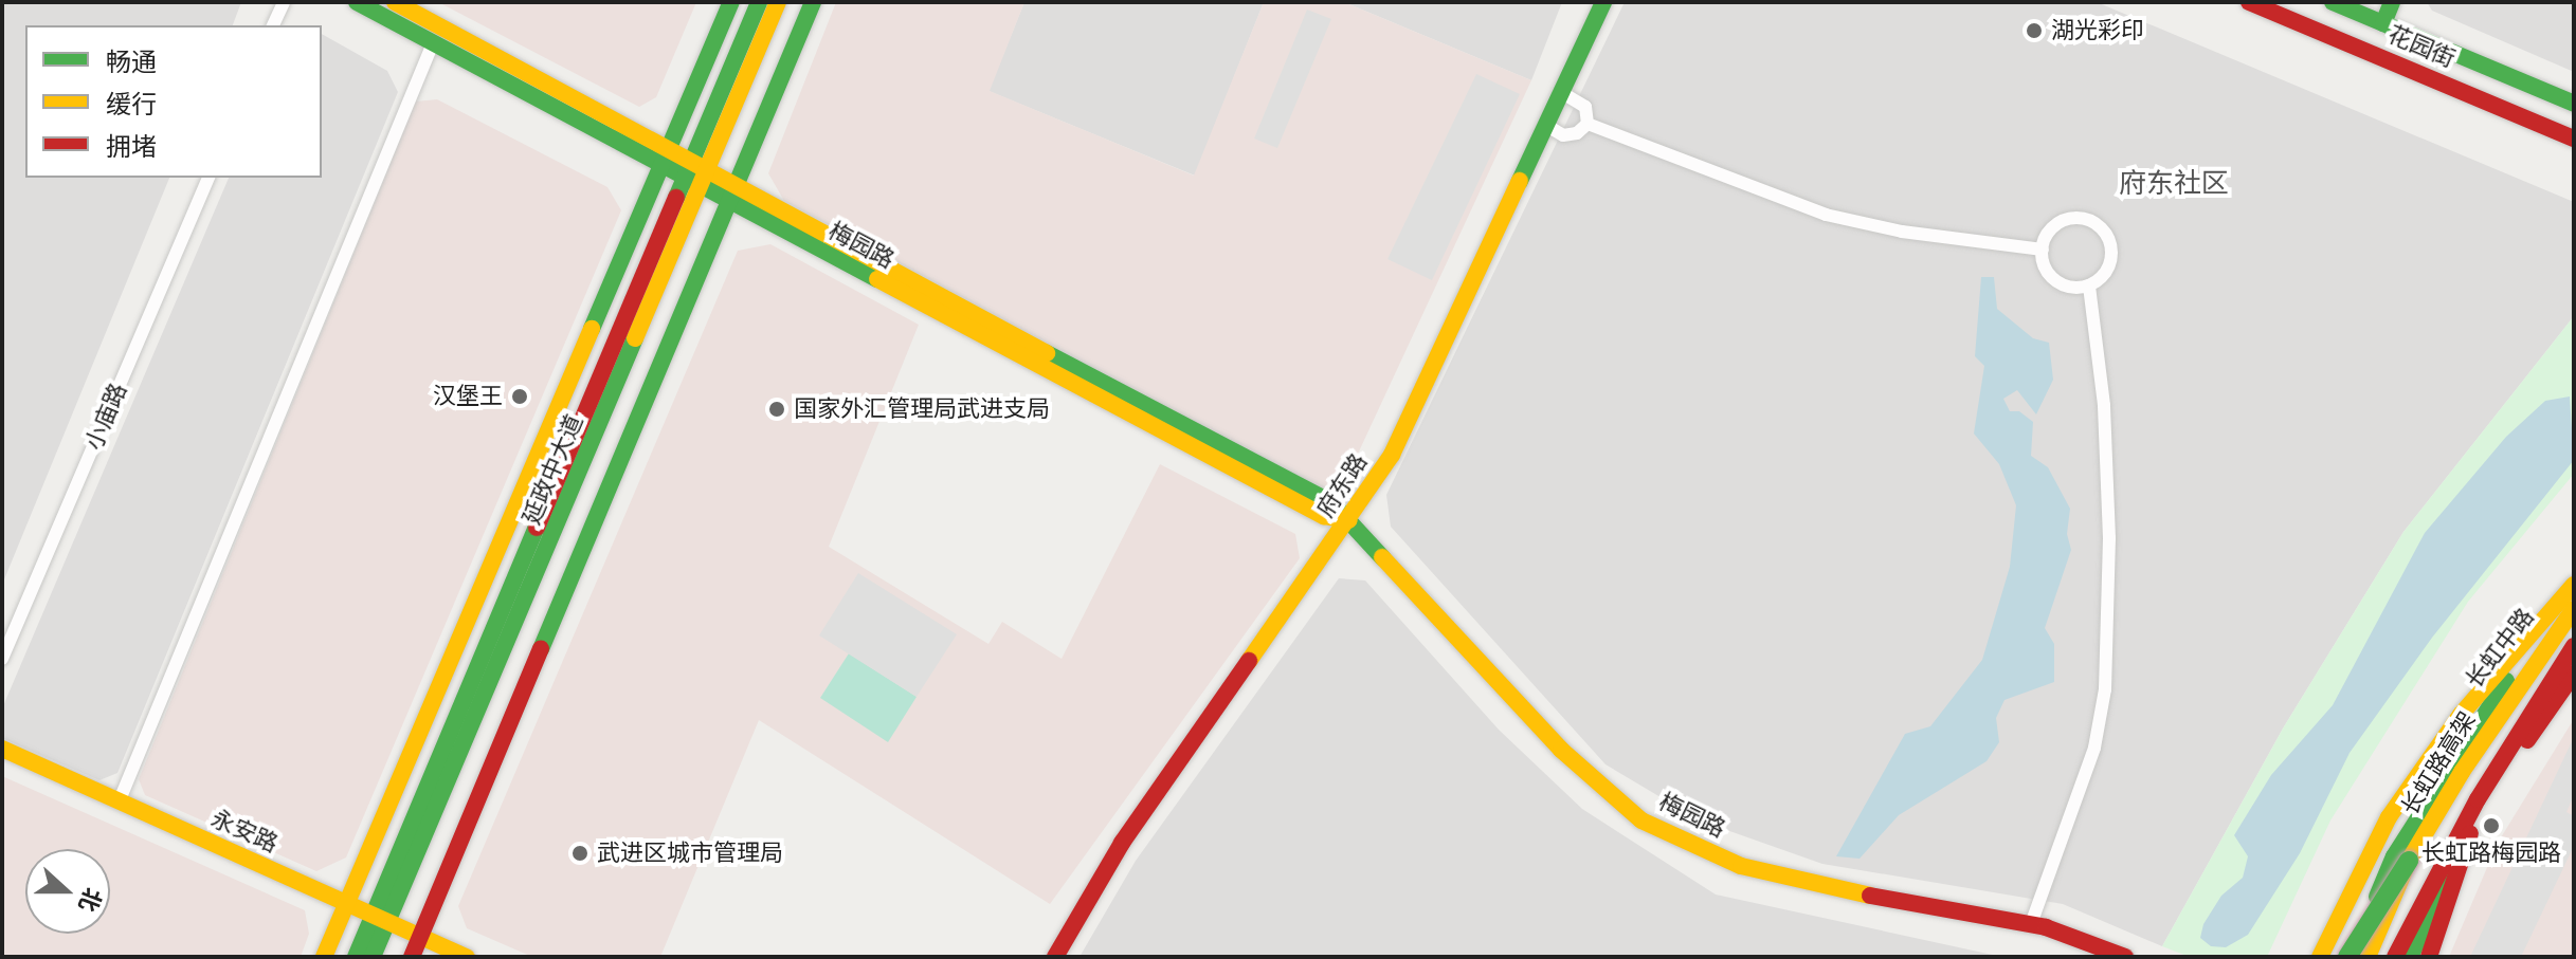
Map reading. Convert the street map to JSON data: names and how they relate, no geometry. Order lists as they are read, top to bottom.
{
  "streets": {
    "main road": [
      "花园街",
      "梅园路",
      "延政中大道",
      "府东路",
      "长虹中路",
      "长虹路高架",
      "永安路"
    ],
    "street": ["小庙路"]
  },
  "crossings": [
    ["梅园路", "延政中大道"],
    ["梅园路", "府东路"],
    ["延政中大道", "永安路"]
  ],
  "districts": ["府东社区"],
  "places": [
    "湖光彩印",
    "汉堡王",
    "国家外汇管理局武进支局",
    "长虹路梅园路",
    "武进区城市管理局"
  ],
  "legend": ["畅通", "缓行", "拥堵"],
  "north": "right"
}
